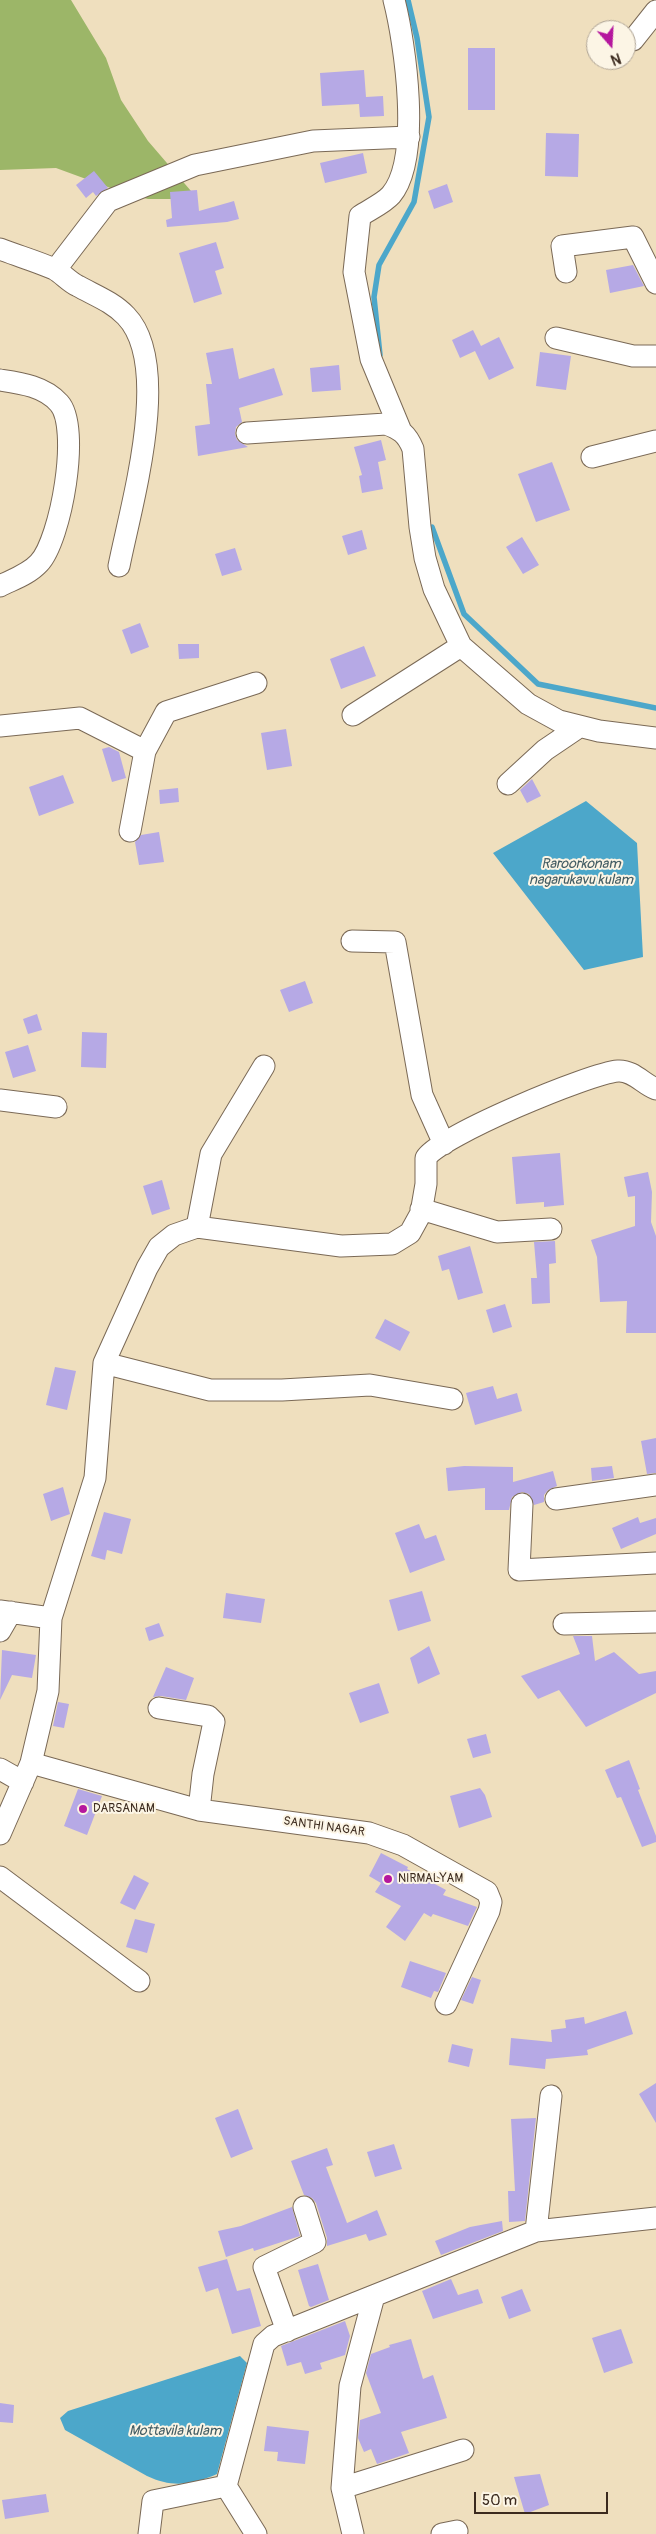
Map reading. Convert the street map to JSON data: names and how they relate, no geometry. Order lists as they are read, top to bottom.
{
  "streets": {
    "street": ["SANTHI NAGAR"]
  },
  "water": ["Raroorkonam nagarukavu kulam", "Mottavila kulam"],
  "places": ["DARSANAM", "NIRMALYAM"],
  "scale_bar": "50 m",
  "north": "bottom"
}
